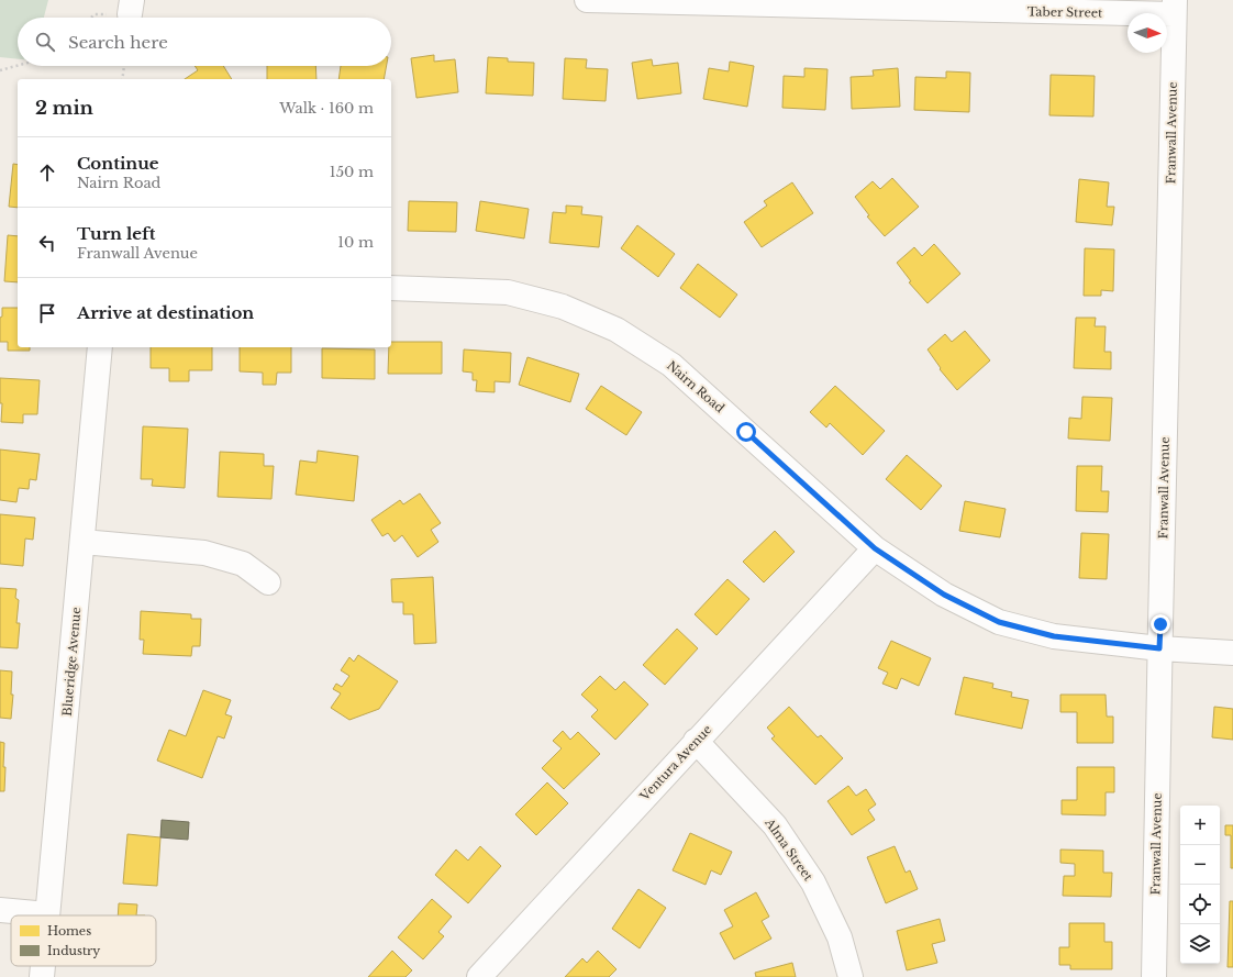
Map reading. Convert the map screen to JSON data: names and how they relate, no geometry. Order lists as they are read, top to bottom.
{
  "streets": {
    "street": [
      "Taber Street",
      "Franwall Avenue",
      "Nairn Road",
      "Blueridge Avenue",
      "Ventura Avenue",
      "Alma Street"
    ]
  },
  "crossings": [
    ["Taber Street", "Franwall Avenue"],
    ["Franwall Avenue", "Nairn Road"],
    ["Nairn Road", "Ventura Avenue"],
    ["Ventura Avenue", "Alma Street"]
  ],
  "legend": ["Homes", "Industry"],
  "north": "right",
  "page": {
    "search": "Search here",
    "heading": ["2 min", "Walk · 160 m"],
    "list": [
      ["Continue", "Nairn Road", "150 m"],
      ["Turn left", "Franwall Avenue", "10 m"],
      "Arrive at destination"
    ],
    "map_buttons": ["+", "−"]
  }
}
